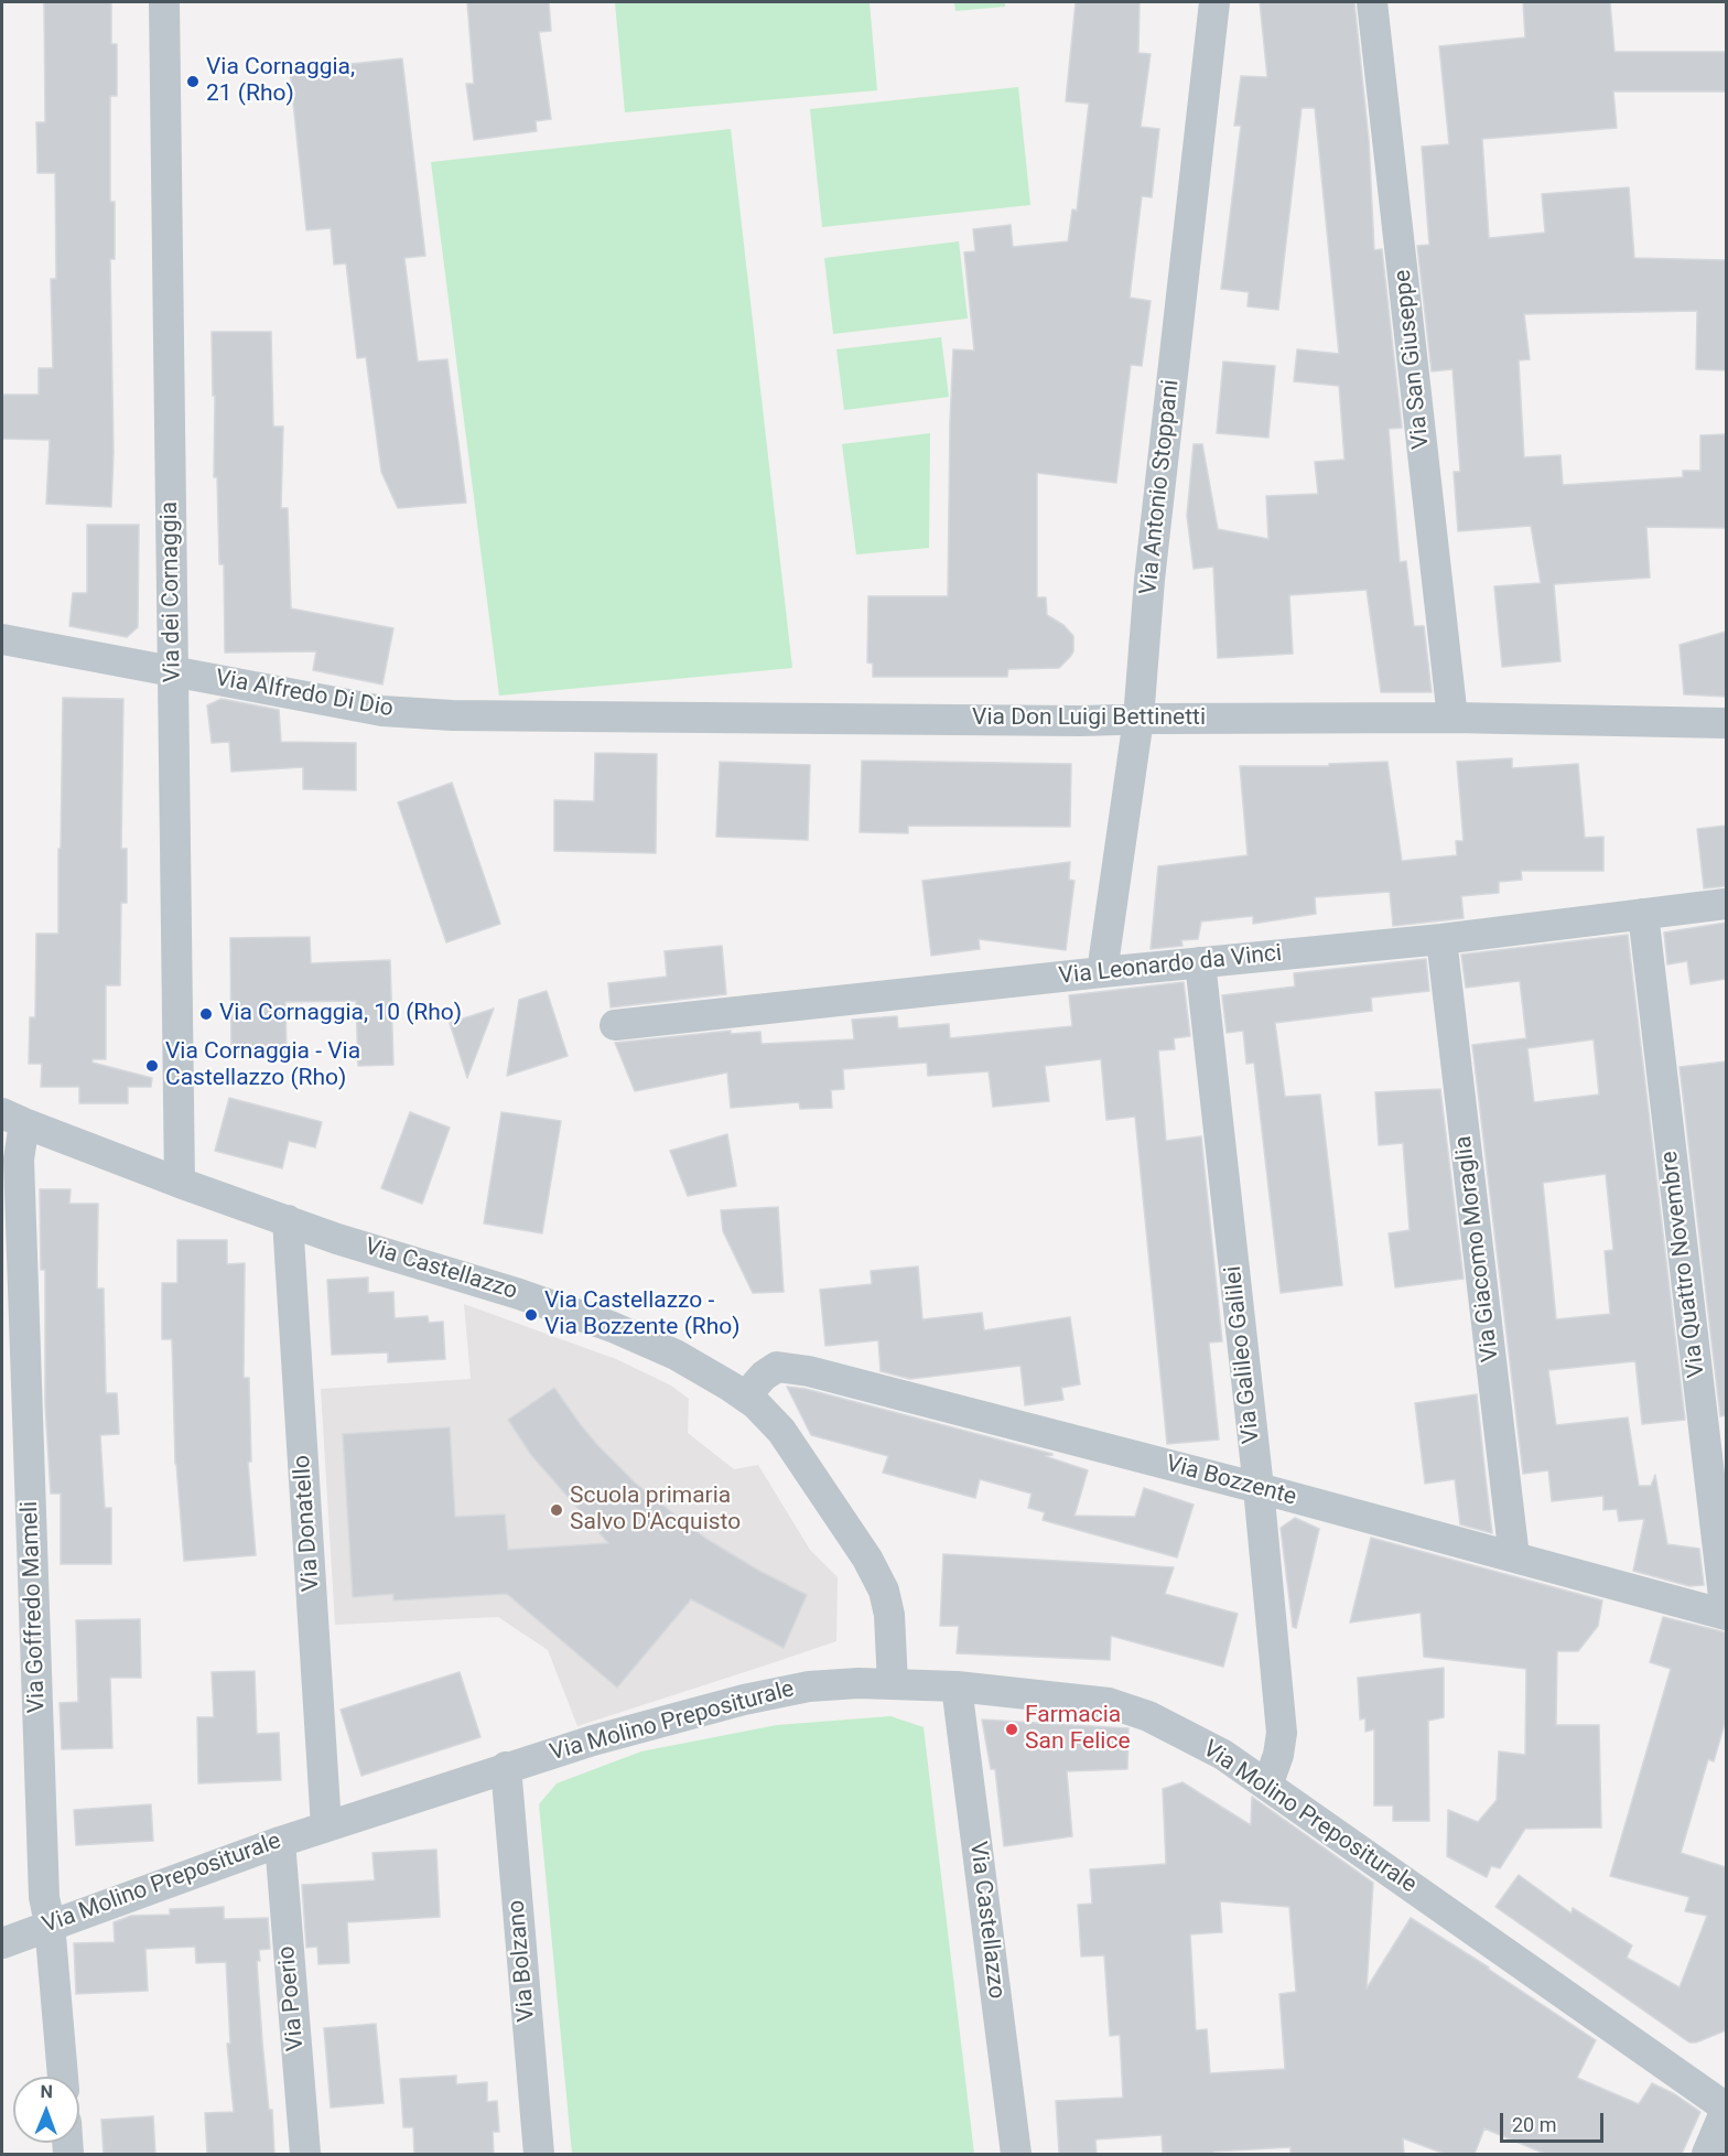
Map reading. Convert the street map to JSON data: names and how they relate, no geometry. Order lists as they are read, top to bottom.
{
  "streets": {
    "street": [
      "Via San Giuseppe",
      "Via Antonio Stoppani",
      "Via dei Cornaggia",
      "Via Alfredo Di Dio",
      "Via Don Luigi Bettinetti",
      "Via Leonardo da Vinci",
      "Via Giacomo Moraglia",
      "Via Quattro Novembre",
      "Via Castellazzo",
      "Via Galileo Galilei",
      "Via Bozzente",
      "Via Donatello",
      "Via Goffredo Mameli",
      "Via Molino Prepositurale",
      "Via Bolzano",
      "Via Poerio"
    ]
  },
  "crossings": [
    ["Via San Giuseppe", "Via Don Luigi Bettinetti"],
    ["Via Antonio Stoppani", "Via Don Luigi Bettinetti"],
    ["Via Antonio Stoppani", "Via Leonardo da Vinci"],
    ["Via dei Cornaggia", "Via Alfredo Di Dio"],
    ["Via dei Cornaggia", "Via Castellazzo"],
    ["Via Alfredo Di Dio", "Via Don Luigi Bettinetti"],
    ["Via Leonardo da Vinci", "Via Giacomo Moraglia"],
    ["Via Leonardo da Vinci", "Via Quattro Novembre"],
    ["Via Leonardo da Vinci", "Via Galileo Galilei"],
    ["Via Giacomo Moraglia", "Via Bozzente"],
    ["Via Quattro Novembre", "Via Bozzente"],
    ["Via Castellazzo", "Via Bozzente"],
    ["Via Castellazzo", "Via Donatello"],
    ["Via Castellazzo", "Via Goffredo Mameli"],
    ["Via Castellazzo", "Via Molino Prepositurale"],
    ["Via Galileo Galilei", "Via Bozzente"],
    ["Via Galileo Galilei", "Via Molino Prepositurale"],
    ["Via Donatello", "Via Molino Prepositurale"],
    ["Via Goffredo Mameli", "Via Molino Prepositurale"],
    ["Via Molino Prepositurale", "Via Bolzano"],
    ["Via Molino Prepositurale", "Via Poerio"]
  ],
  "places": [
    "Via Cornaggia, 21 (Rho)",
    "Via Cornaggia, 10 (Rho)",
    "Via Cornaggia - Via Castellazzo (Rho)",
    "Via Castellazzo - Via Bozzente (Rho)",
    "Scuola primaria Salvo D'Acquisto",
    "Farmacia San Felice"
  ],
  "scale_bar": "20 m",
  "north": "top"
}
